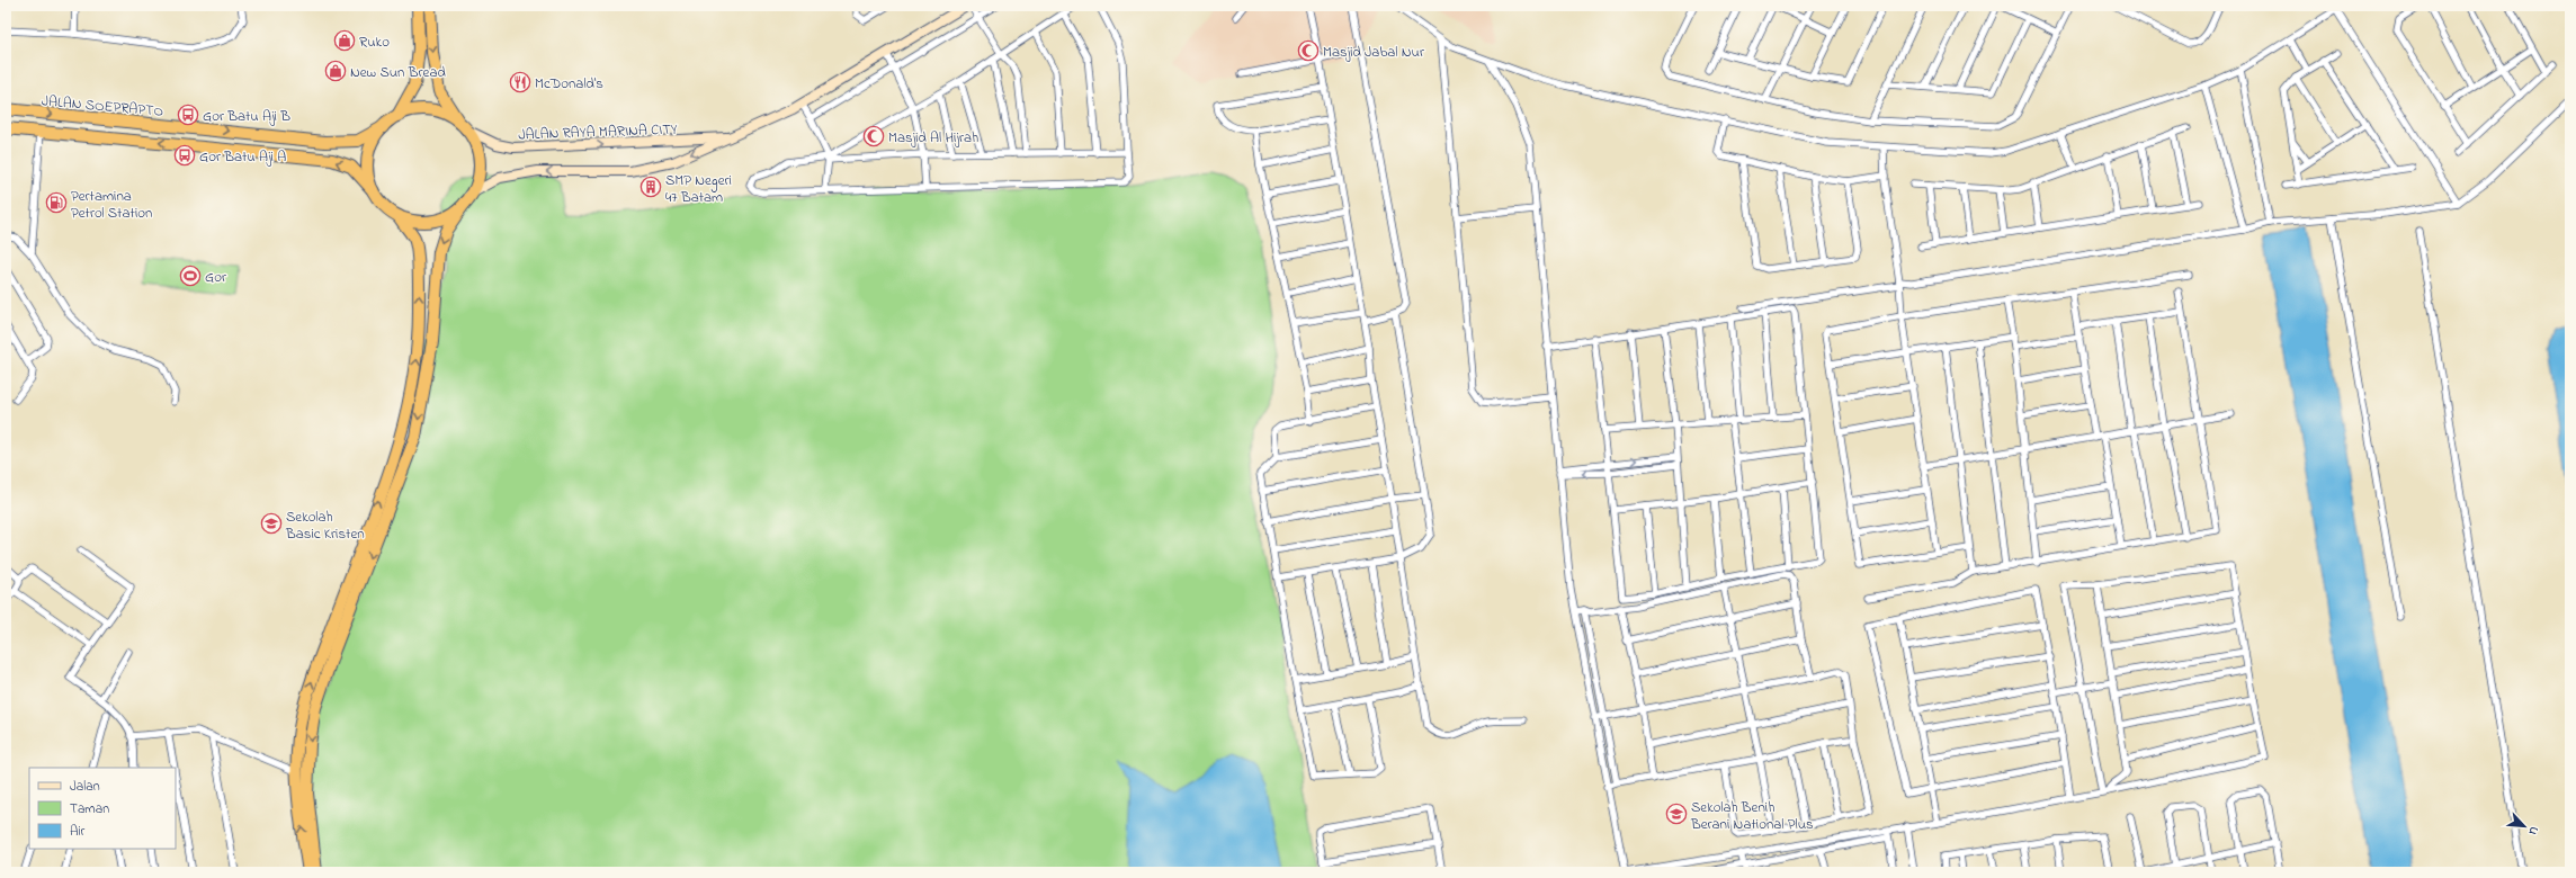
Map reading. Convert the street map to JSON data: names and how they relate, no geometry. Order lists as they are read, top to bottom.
{
  "streets": {
    "highway": ["JALAN SOEPRAPTO"],
    "main road": ["JALAN RAYA MARINA CITY"]
  },
  "crossings": [
    ["JALAN SOEPRAPTO", "JALAN RAYA MARINA CITY"]
  ],
  "places": {
    "shop": ["Ruko", "New Sun Bread"],
    "mosque": ["Masjid Jabal Nur", "Masjid Al Hijrah"],
    "restaurant": ["McDonald's"],
    "bus stop": ["Gor Batu Aji B", "Gor Batu Aji A"],
    "building": ["SMP Negeri 47 Batam"],
    "fuel station": ["Pertamina Petrol Station"],
    "sports": ["Gor"],
    "school or university": ["Sekolah Basic Kristen", "Sekolah Benih Berani National Plus"]
  },
  "legend": ["Jalan", "Taman", "Air"],
  "north": "bottom right"
}
